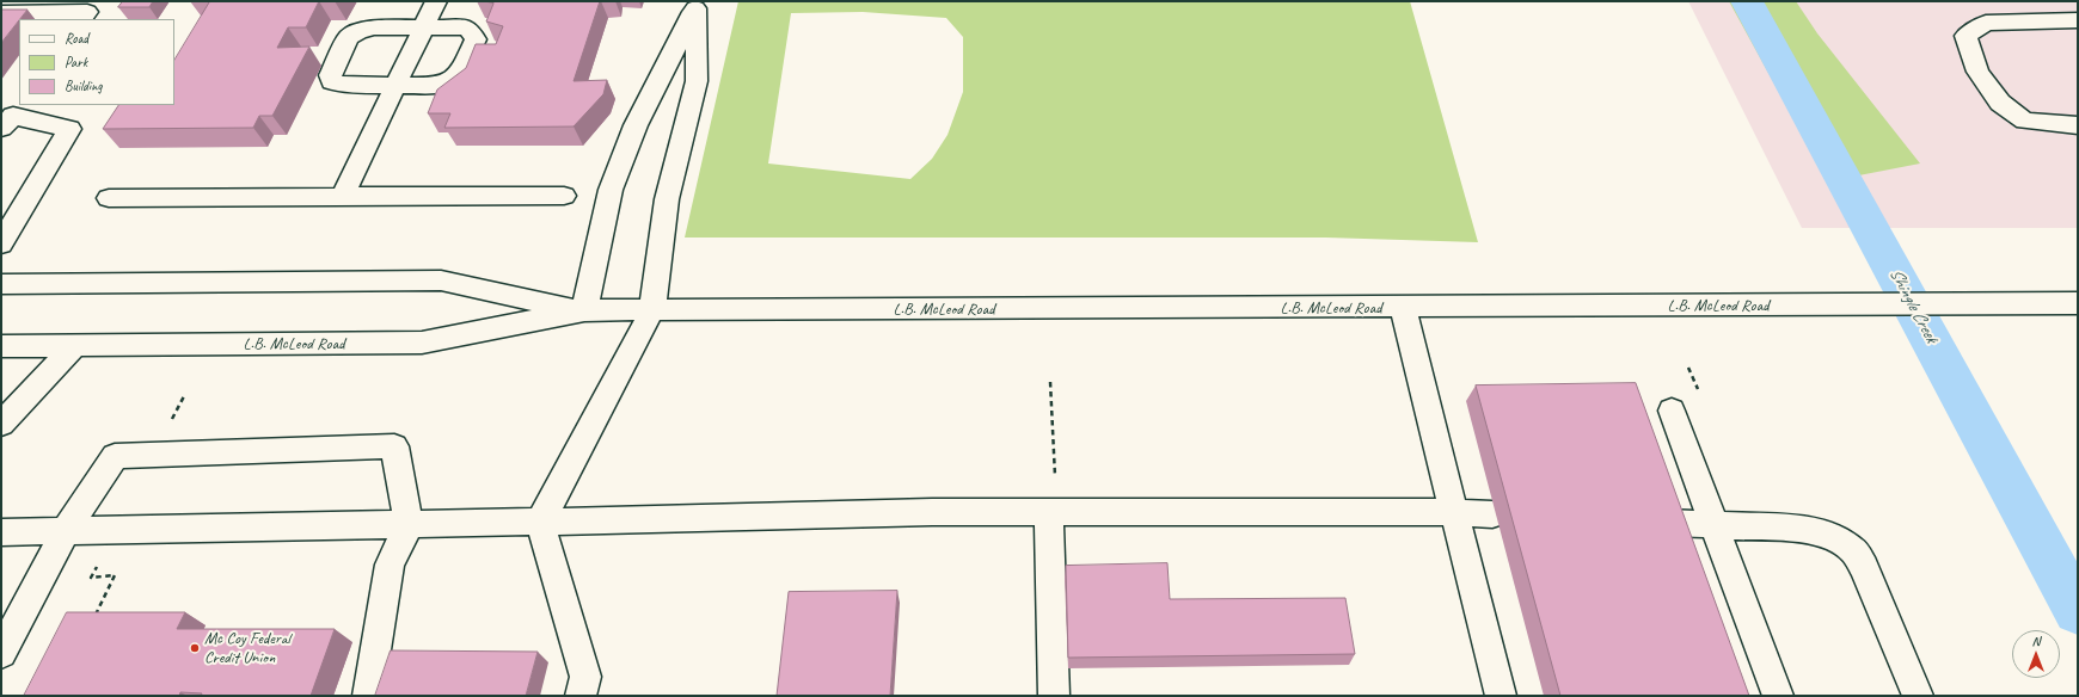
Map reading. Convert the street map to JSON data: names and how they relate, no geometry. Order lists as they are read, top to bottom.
{
  "streets": {
    "street": ["L.B. McLeod Road"]
  },
  "water": ["Shingle Creek"],
  "places": ["Mc Coy Federal Credit Union"],
  "legend": ["Road", "Park", "Building"],
  "north": "top"
}
